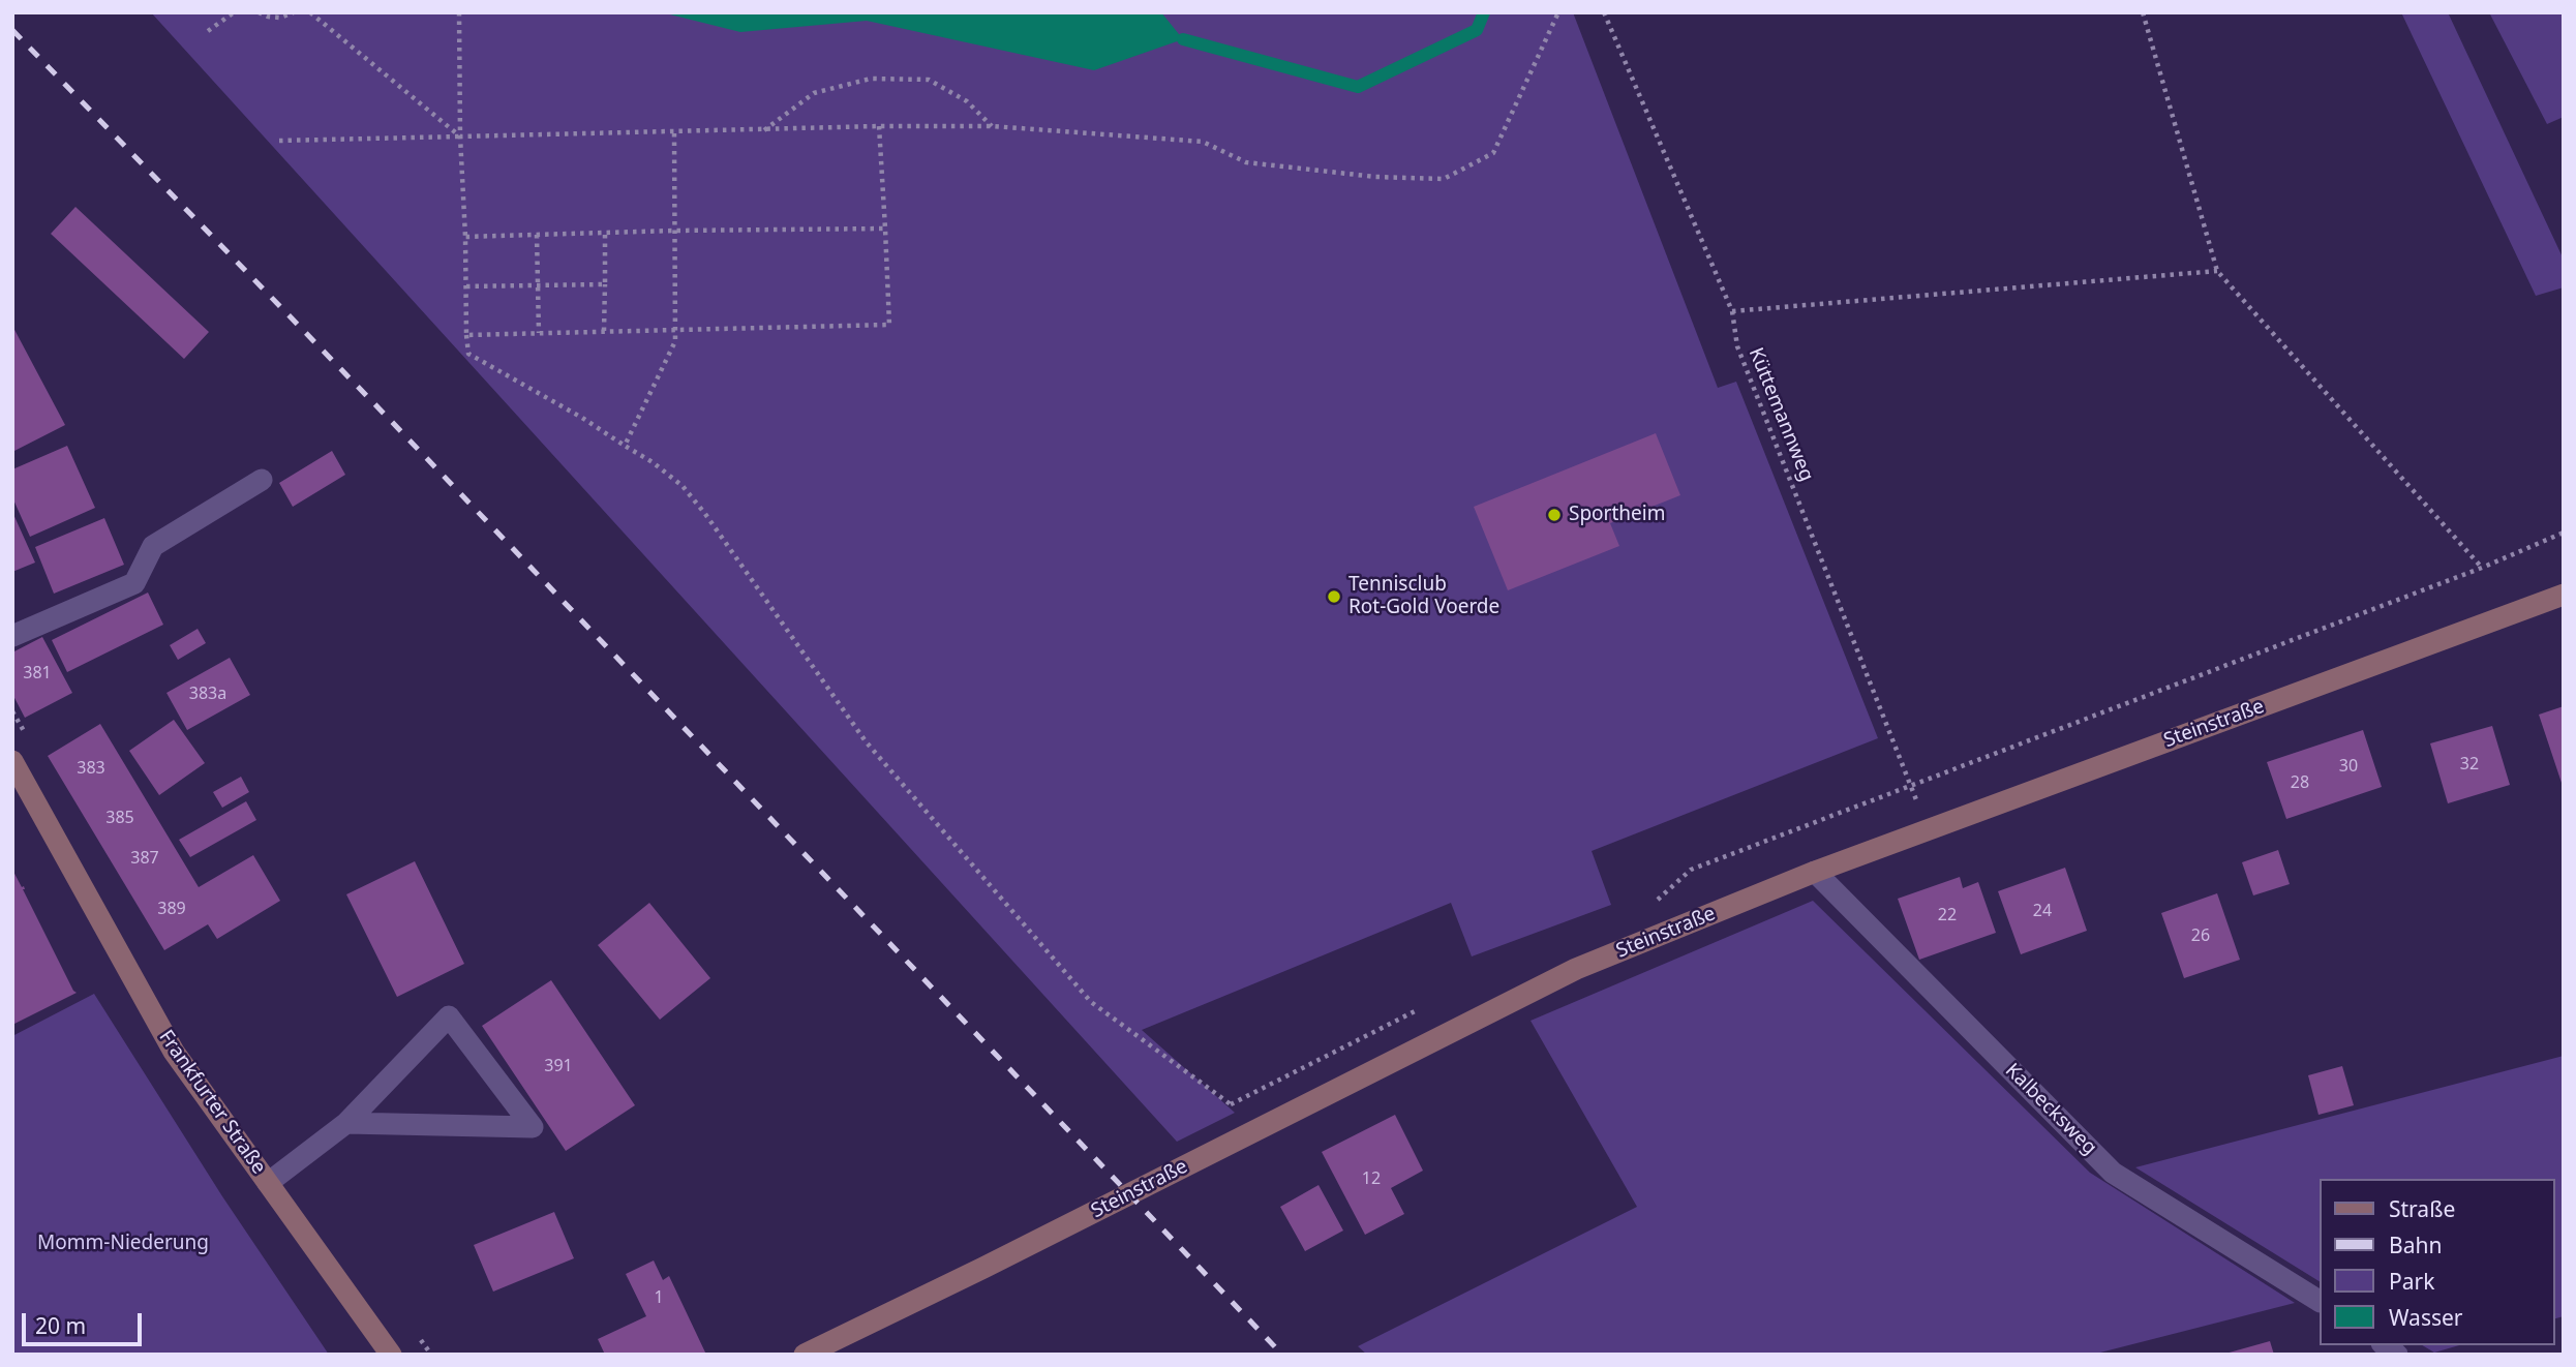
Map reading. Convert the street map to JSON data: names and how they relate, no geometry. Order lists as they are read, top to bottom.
{
  "streets": {
    "street": ["Steinstraße", "Frankfurter Straße", "Kalbecksweg"],
    "path": ["Küttemannweg"]
  },
  "crossings": [
    ["Küttemannweg", "Steinstraße"],
    ["Steinstraße", "Kalbecksweg"]
  ],
  "parks": ["Momm-Niederung"],
  "places": ["Sportheim", "Tennisclub Rot-Gold Voerde"],
  "house_numbers": [
    "381",
    "383a",
    "32",
    "30",
    "383",
    "28",
    "385",
    "387",
    "389",
    "24",
    "22",
    "26",
    "391",
    "12",
    "1"
  ],
  "legend": [
    "Straße",
    "Bahn",
    "Park",
    "Wasser"
  ],
  "scale_bar": "20 m"
}
